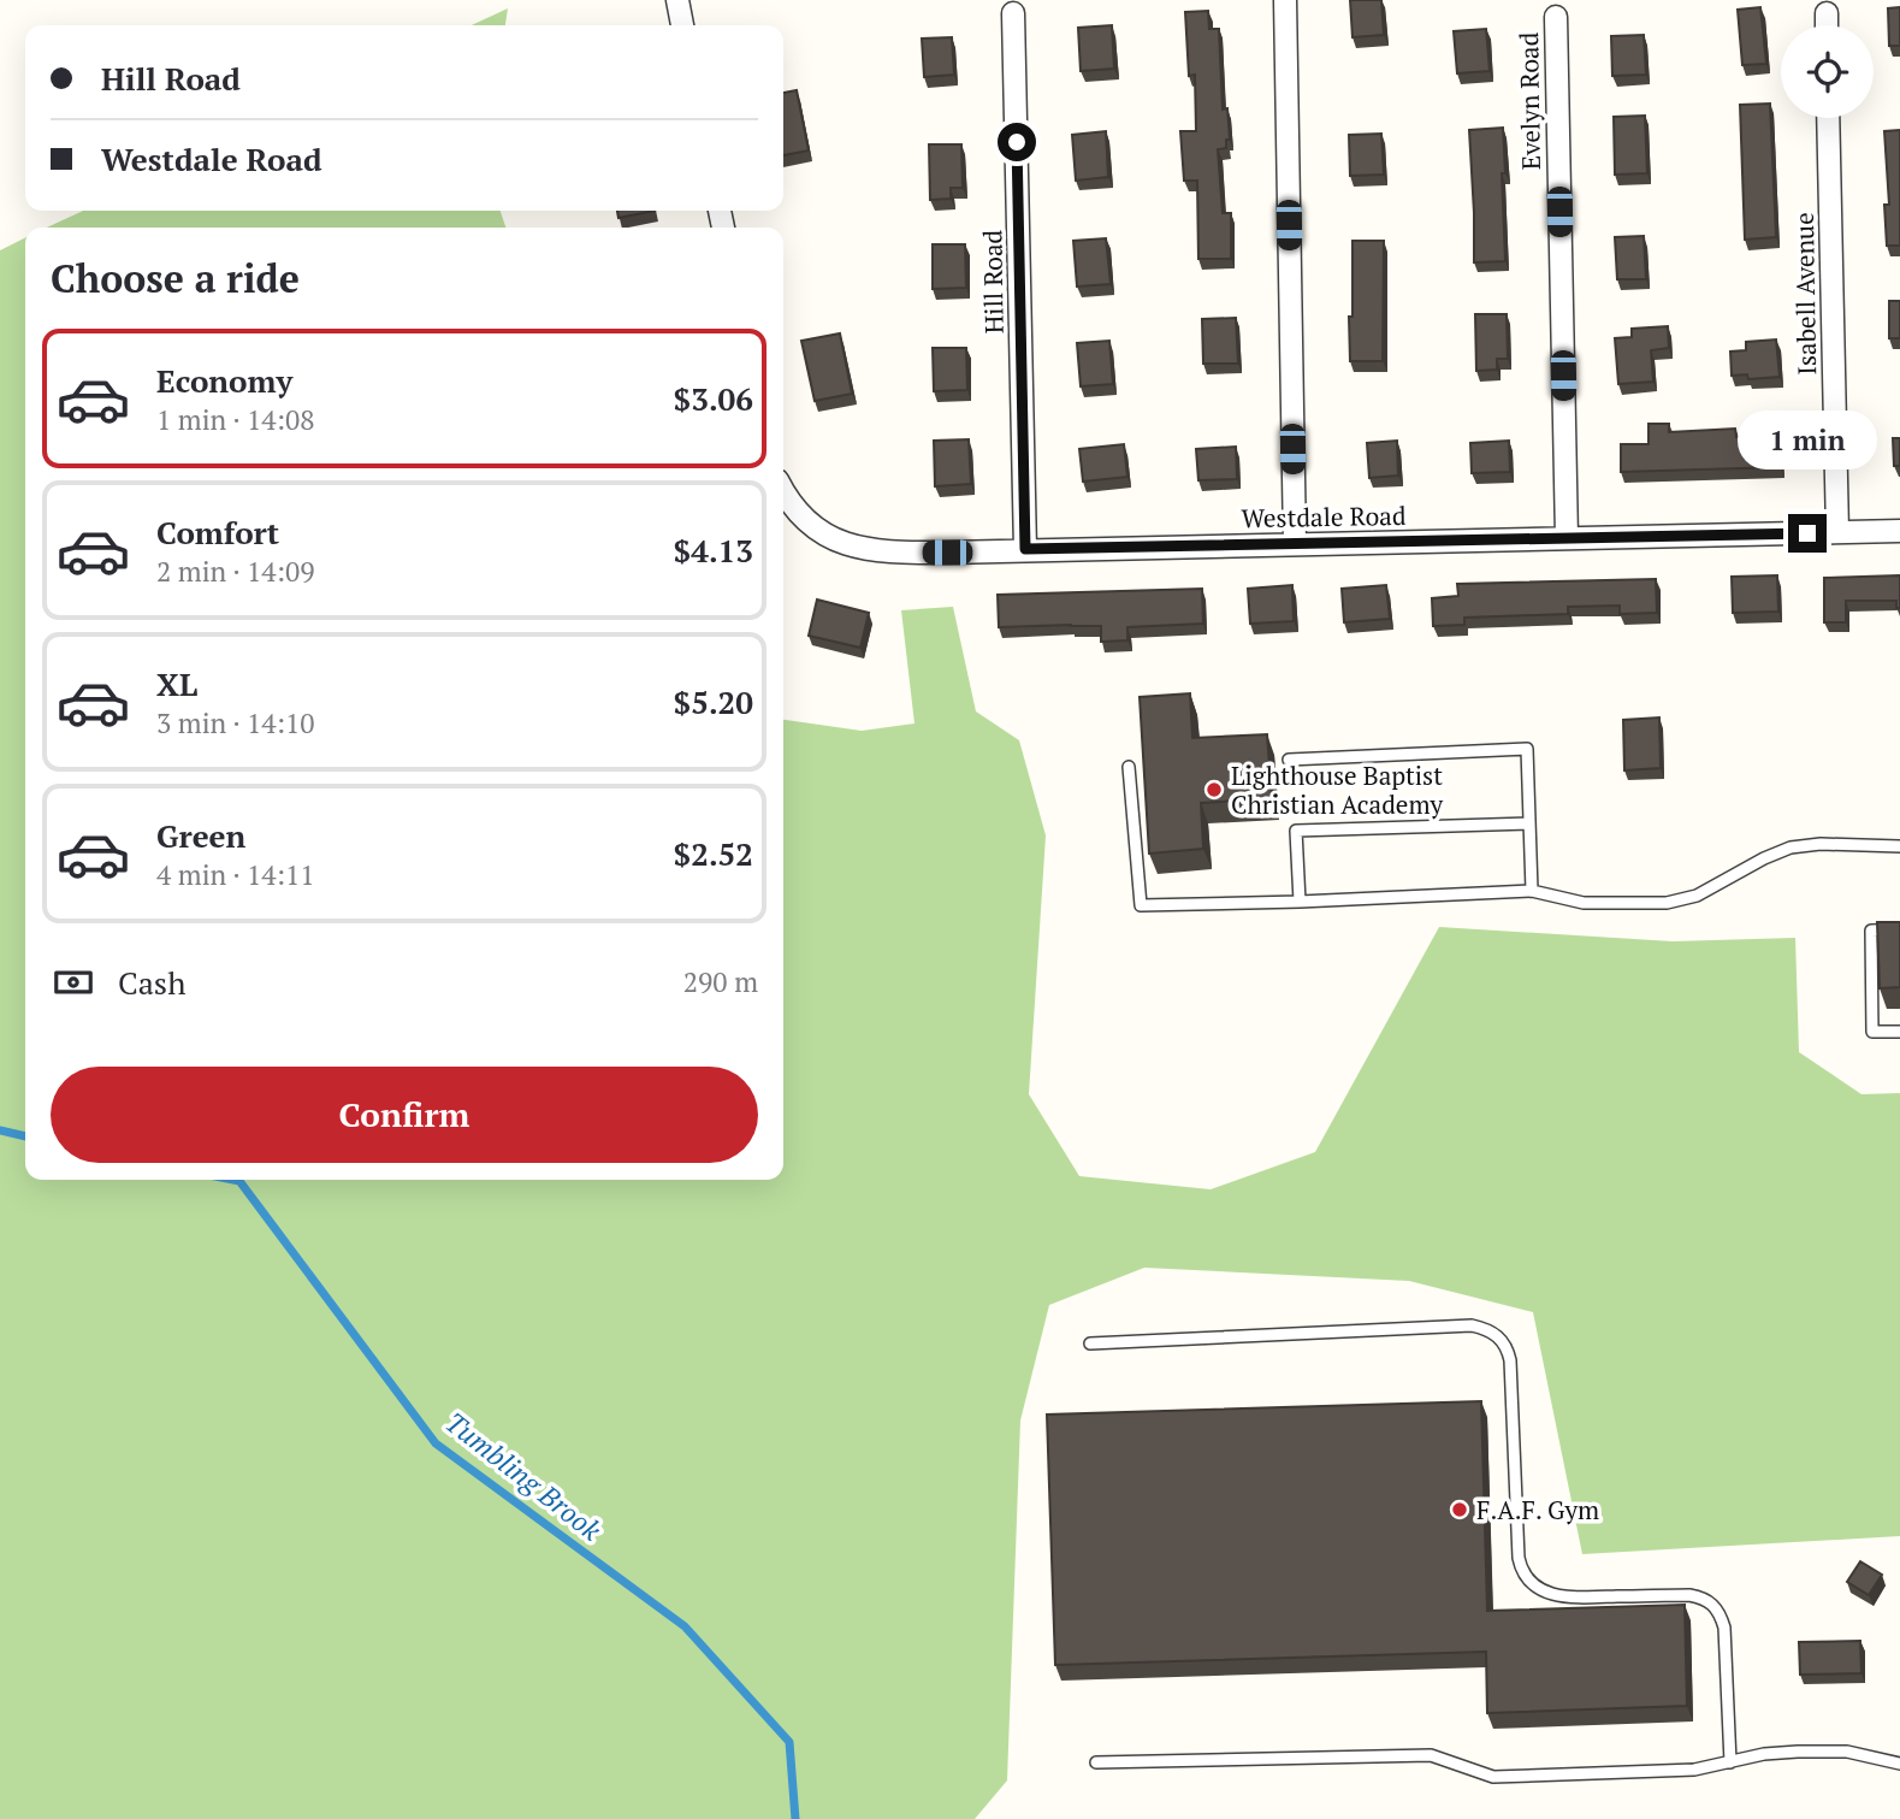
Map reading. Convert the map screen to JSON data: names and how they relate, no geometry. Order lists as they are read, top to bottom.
{
  "streets": {
    "street": [
      "Evelyn Road",
      "Hill Road",
      "Isabell Avenue",
      "Westdale Road"
    ]
  },
  "crossings": [
    ["Evelyn Road", "Westdale Road"],
    ["Hill Road", "Westdale Road"],
    ["Isabell Avenue", "Westdale Road"]
  ],
  "water": ["Tumbling Brook"],
  "places": ["Lighthouse Baptist Christian Academy", "F.A.F. Gym"],
  "page": {
    "banner": ["Hill Road", "Westdale Road"],
    "heading": "Choose a ride",
    "list": [
      {
        "name": "Economy",
        "note": "1 min · 14:08",
        "value": "$3.06"
      },
      {
        "name": "Comfort",
        "note": "2 min · 14:09",
        "value": "$4.13"
      },
      {
        "name": "XL",
        "note": "3 min · 14:10",
        "value": "$5.20"
      },
      {
        "name": "Green",
        "note": "4 min · 14:11",
        "value": "$2.52"
      }
    ],
    "bubble": "1 min",
    "pay": ["Cash", "290 m"],
    "buttons": "Confirm"
  }
}
